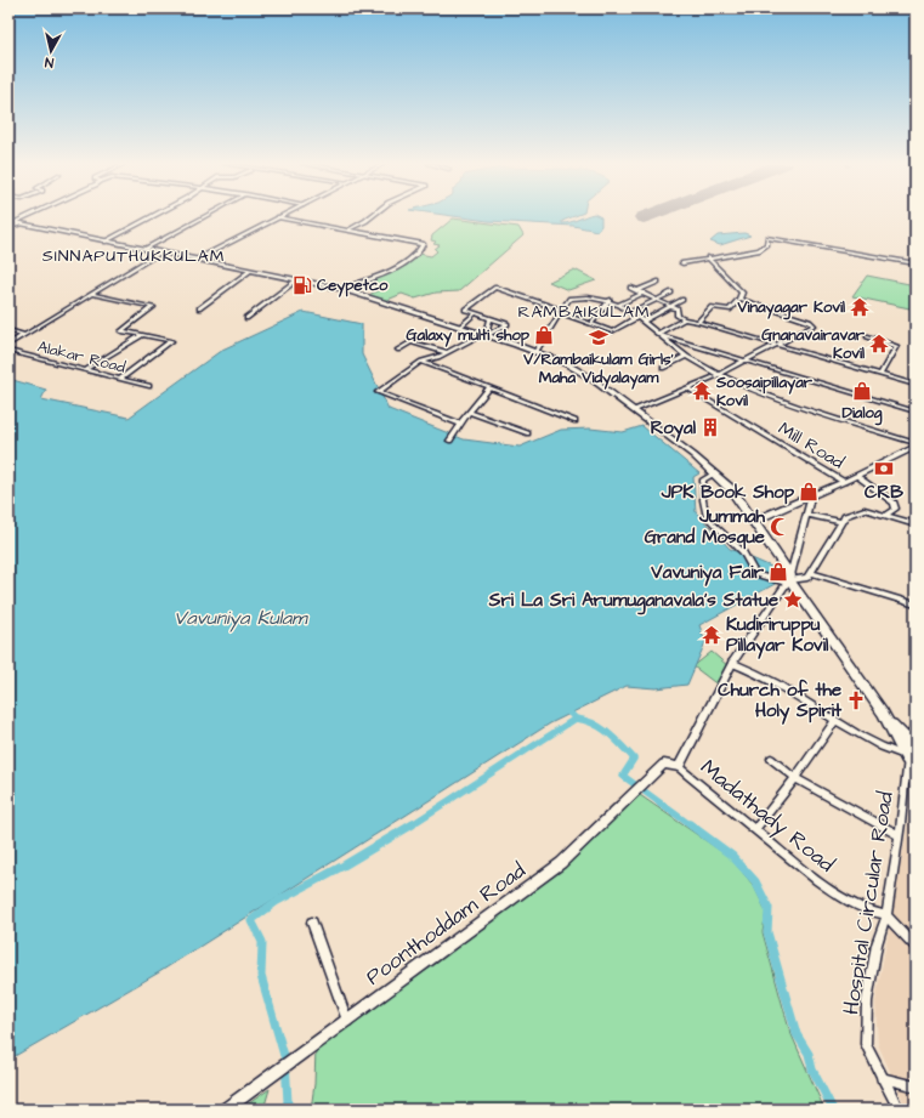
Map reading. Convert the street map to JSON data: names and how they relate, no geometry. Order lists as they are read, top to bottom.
{
  "streets": {
    "street": [
      "Alakar Road",
      "Mill Road",
      "Madathady Road",
      "Hospital Circular Road",
      "Poonthoddam Road"
    ]
  },
  "crossings": [
    ["Madathady Road", "Hospital Circular Road"],
    ["Madathady Road", "Poonthoddam Road"]
  ],
  "districts": ["SINNAPUTHUKKULAM", "RAMBAIKULAM"],
  "water": ["Vavuniya Kulam"],
  "places": {
    "fuel station": ["Ceypetco"],
    "temple": [
      "Vinayagar Kovil",
      "Gnanavairavar Kovil",
      "Soosaipillayar Kovil",
      "Kudiriruppu Pillayar Kovil"
    ],
    "shop": [
      "Galaxy multi shop",
      "Dialog",
      "JPK Book Shop",
      "Vavuniya Fair"
    ],
    "school or university": ["V/Rambaikulam Girls' Maha Vidyalayam"],
    "building": ["Royal"],
    "bank": ["CRB"],
    "mosque": ["Jummah Grand Mosque"],
    "place": ["Sri La Sri Arumuganavala's Statue"],
    "church": ["Church of the Holy Spirit"]
  },
  "north": "bottom"
}
